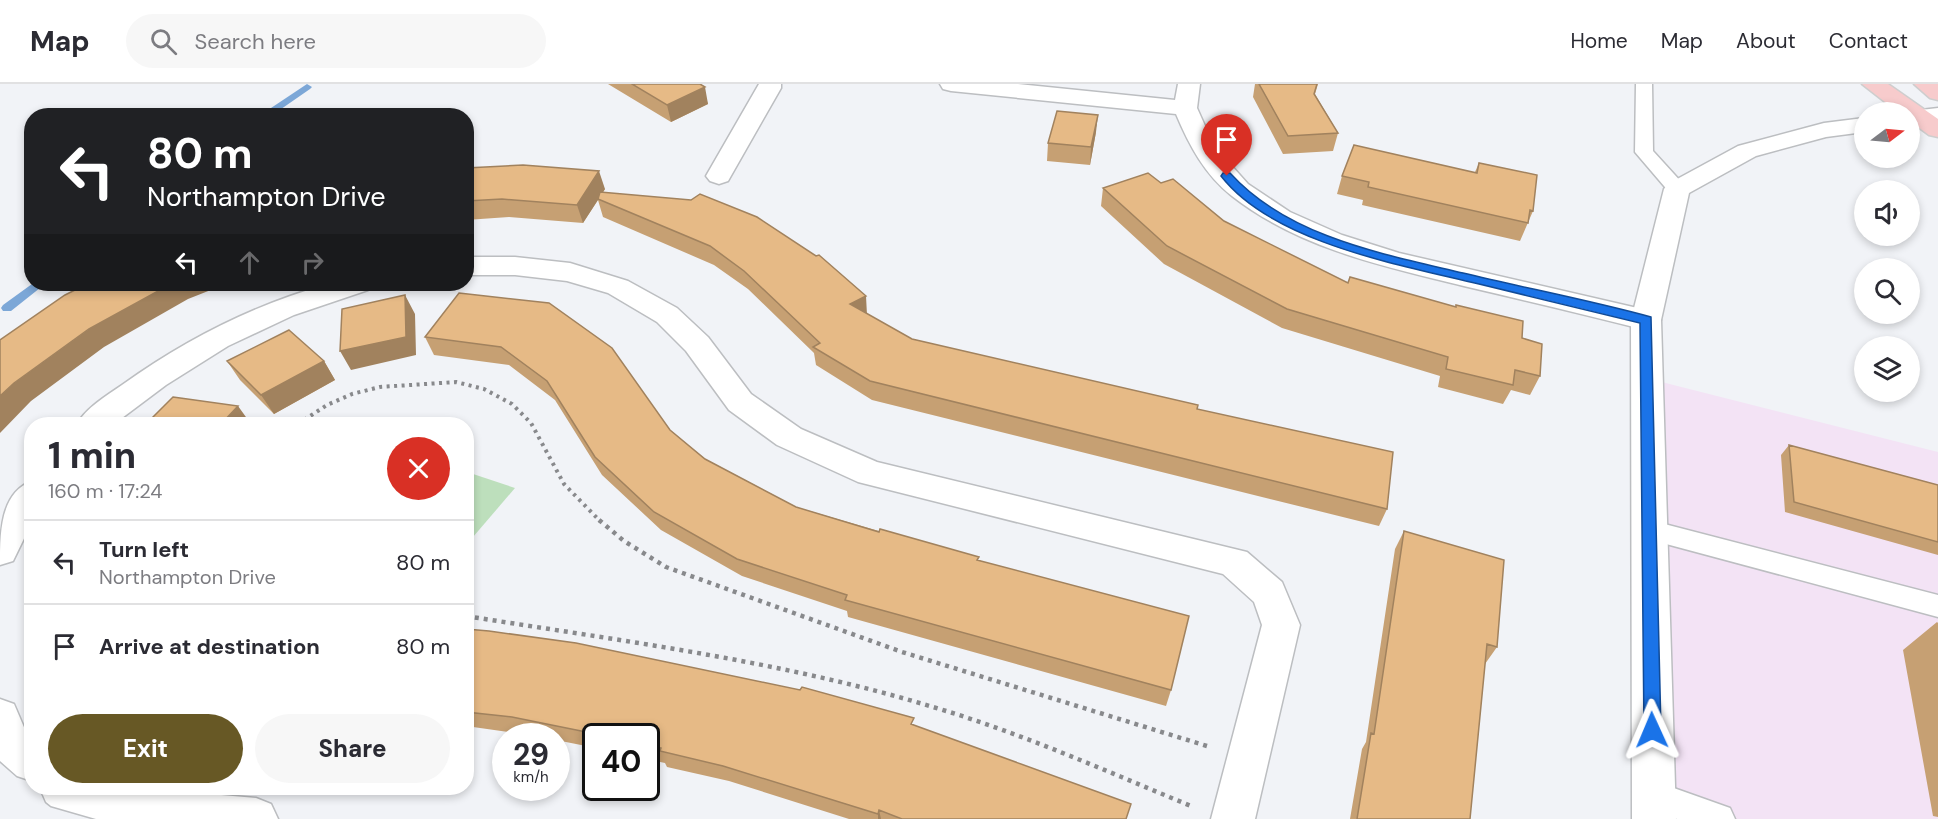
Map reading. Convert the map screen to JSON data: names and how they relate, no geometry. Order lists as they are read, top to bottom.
{
  "north": "right",
  "page": {
    "header": "Map",
    "search": "Search here",
    "nav": [
      "Home",
      "Map",
      "About",
      "Contact"
    ],
    "turn": ["80 m", "Northampton Drive"],
    "heading": ["1 min", "160 m · 17:24"],
    "list": [
      {
        "name": "Turn left",
        "note": "Northampton Drive",
        "value": "80 m"
      },
      {
        "name": "Arrive at destination",
        "value": "80 m"
      }
    ],
    "buttons": ["Exit", "Share"],
    "speed": "29 km/h",
    "limit": "40"
  }
}
